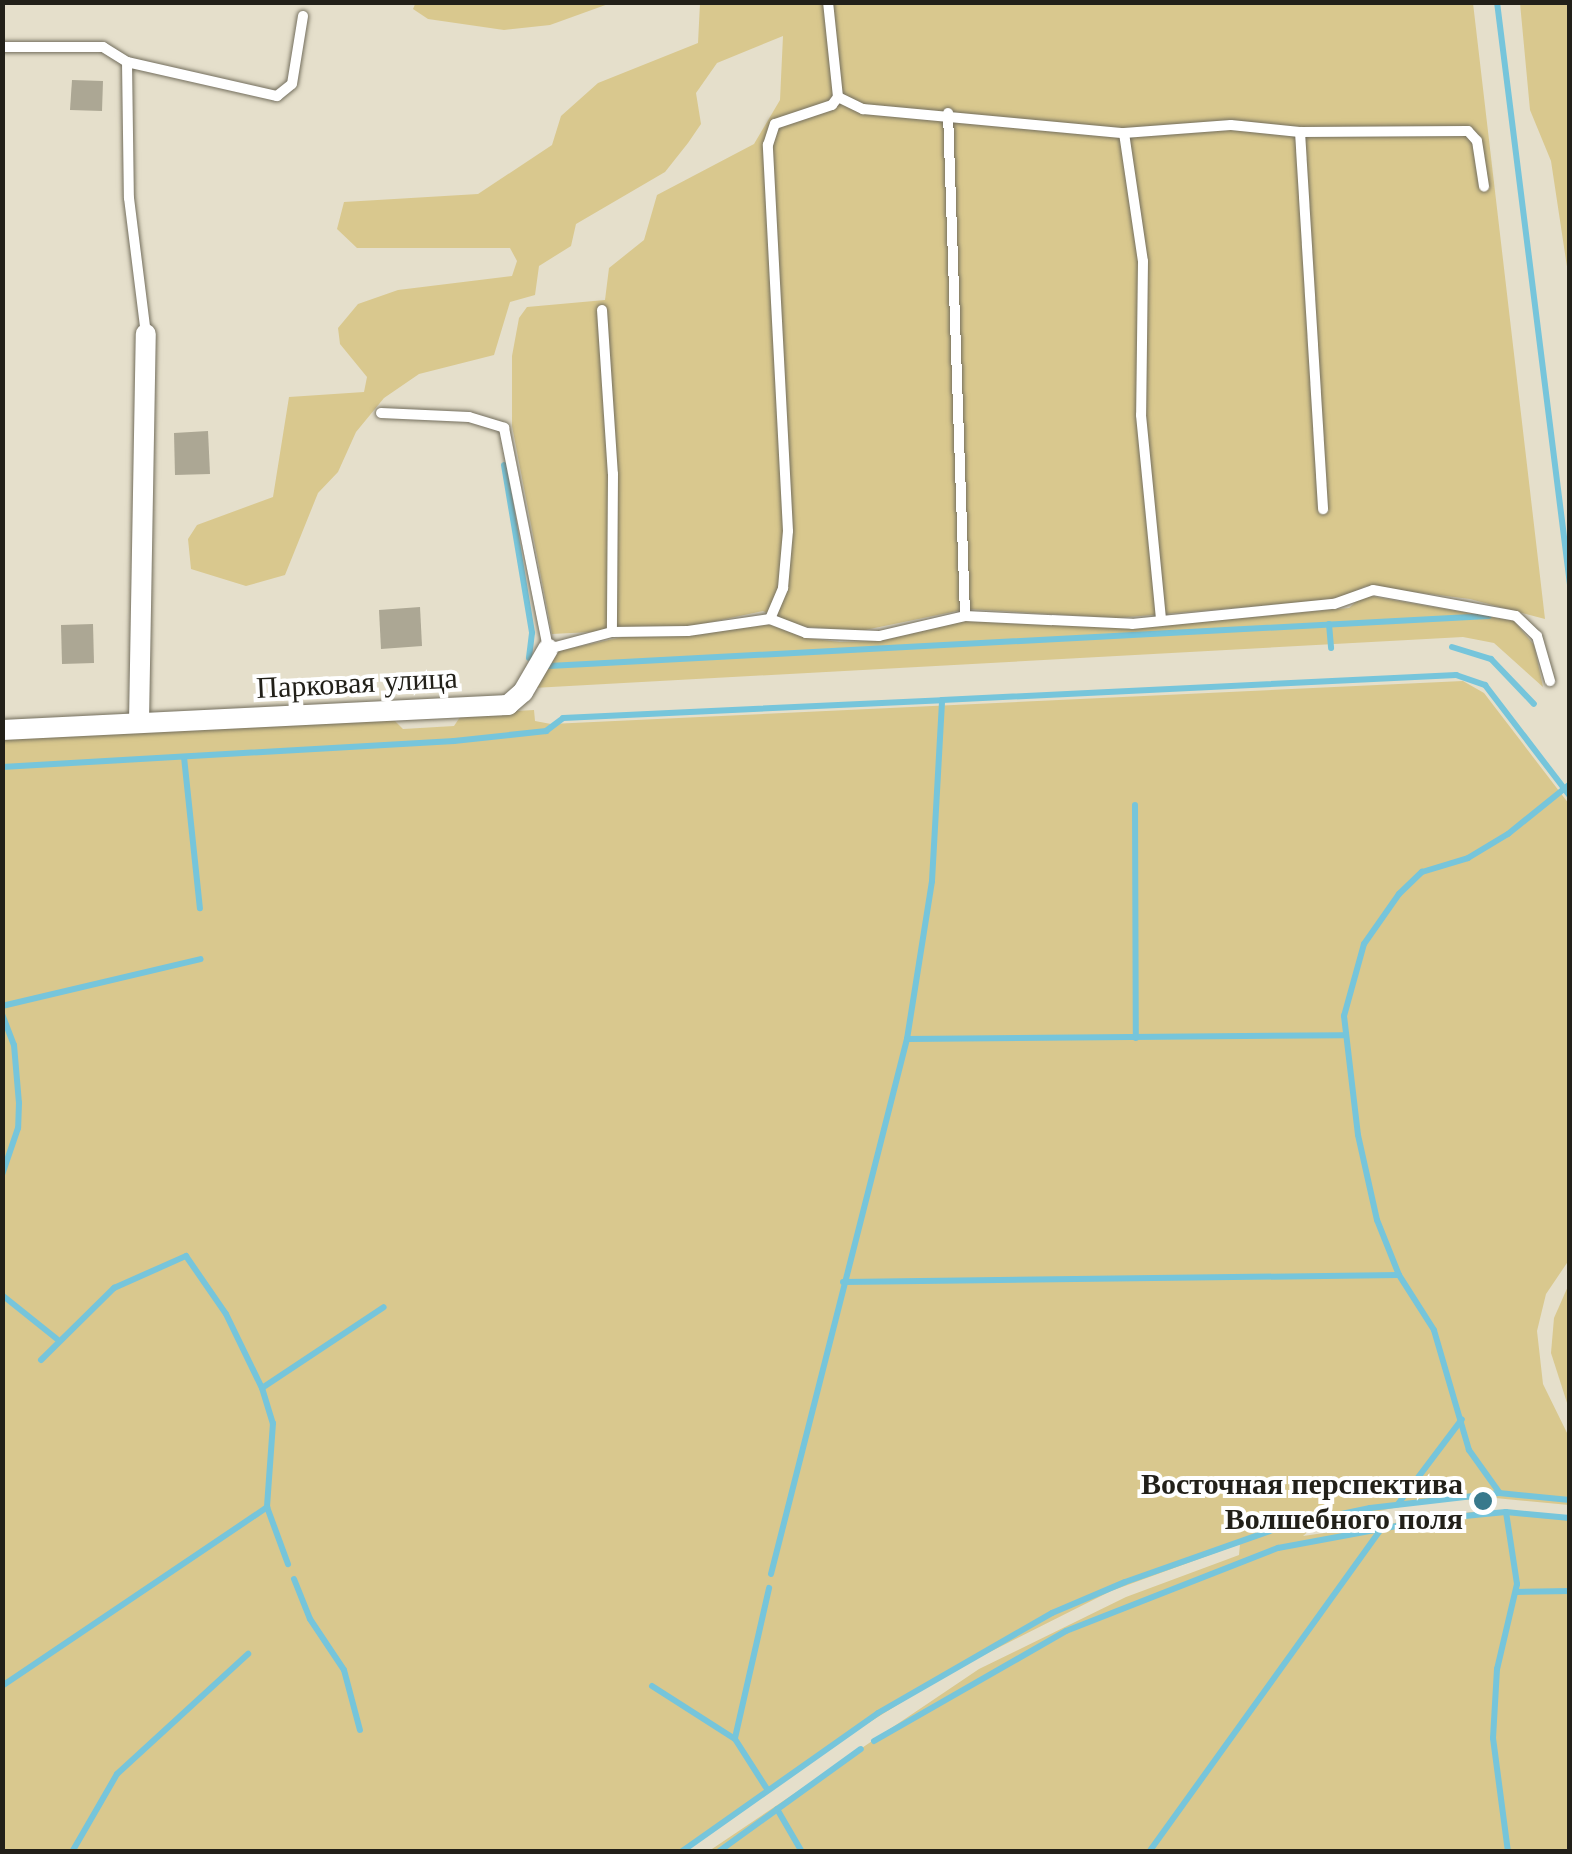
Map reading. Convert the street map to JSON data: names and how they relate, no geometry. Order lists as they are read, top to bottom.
{
  "streets": {
    "street": ["Парковая улица"]
  },
  "places": ["Восточная перспектива Волшебного поля"]
}
